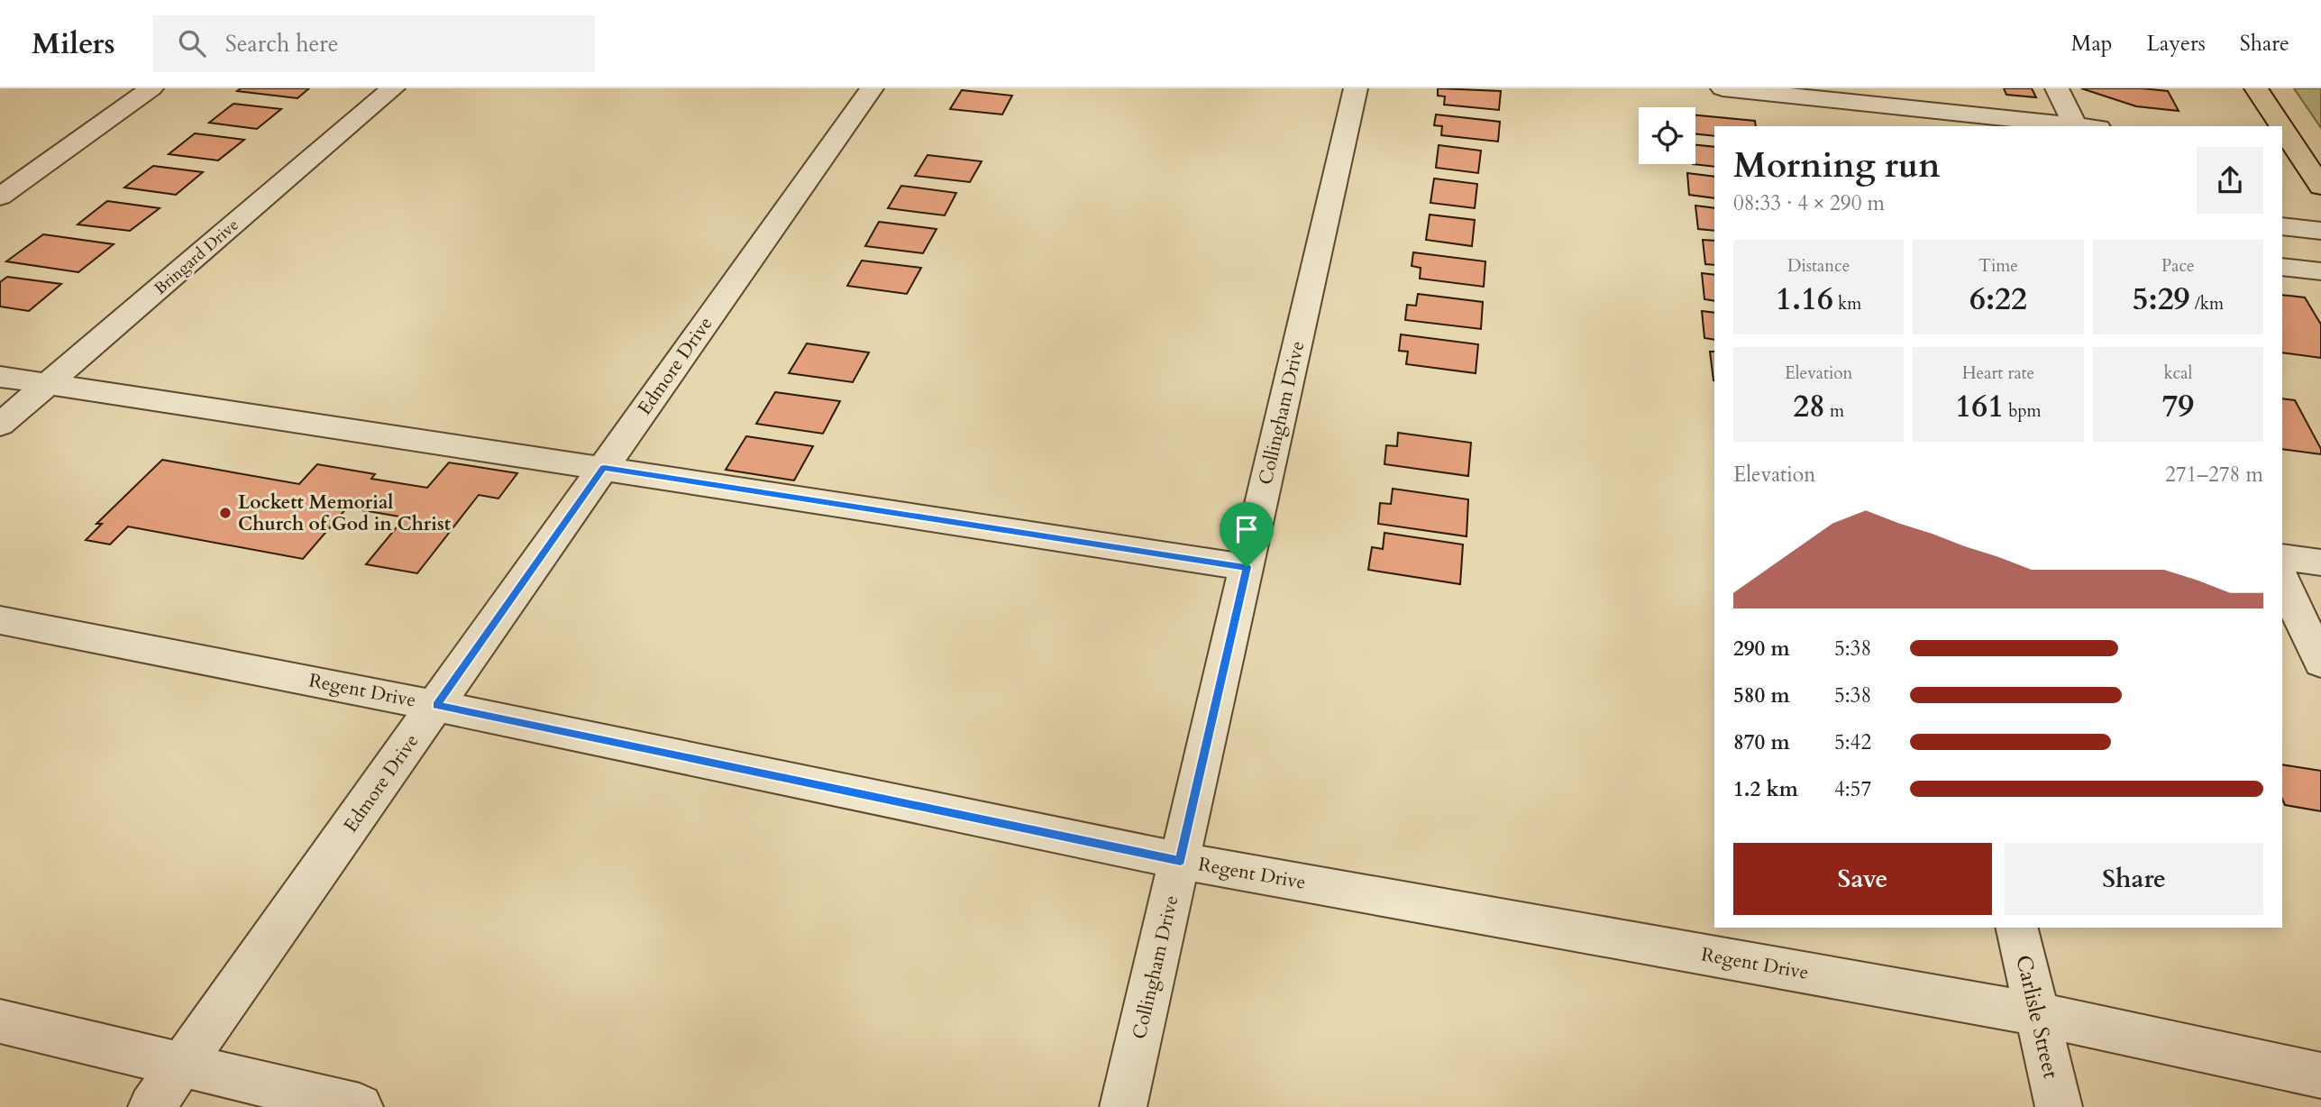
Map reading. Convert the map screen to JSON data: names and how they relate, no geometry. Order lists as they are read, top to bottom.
{
  "streets": {
    "street": [
      "Bringard Drive",
      "Edmore Drive",
      "Collingham Drive",
      "Regent Drive",
      "Carlisle Street"
    ]
  },
  "crossings": [
    ["Edmore Drive", "Regent Drive"],
    ["Collingham Drive", "Regent Drive"],
    ["Regent Drive", "Carlisle Street"]
  ],
  "places": ["Lockett Memorial Church of God in Christ"],
  "page": {
    "header": "Milers",
    "search": "Search here",
    "nav": ["Map", "Layers", "Share"],
    "heading": ["Morning run", "08:33 · 4 × 290 m"],
    "stats": [
      ["Distance", "1.16 km"],
      ["Time", "6:22"],
      ["Pace", "5:29 /km"],
      ["Elevation", "28 m"],
      ["Heart rate", "161 bpm"],
      ["kcal", "79"]
    ],
    "chart": ["Elevation", "271–278 m"],
    "list": [
      {
        "name": "290 m",
        "note": "5:38"
      },
      {
        "name": "580 m",
        "note": "5:38"
      },
      {
        "name": "870 m",
        "note": "5:42"
      },
      {
        "name": "1.2 km",
        "note": "4:57"
      }
    ],
    "buttons": ["Save", "Share"]
  }
}
